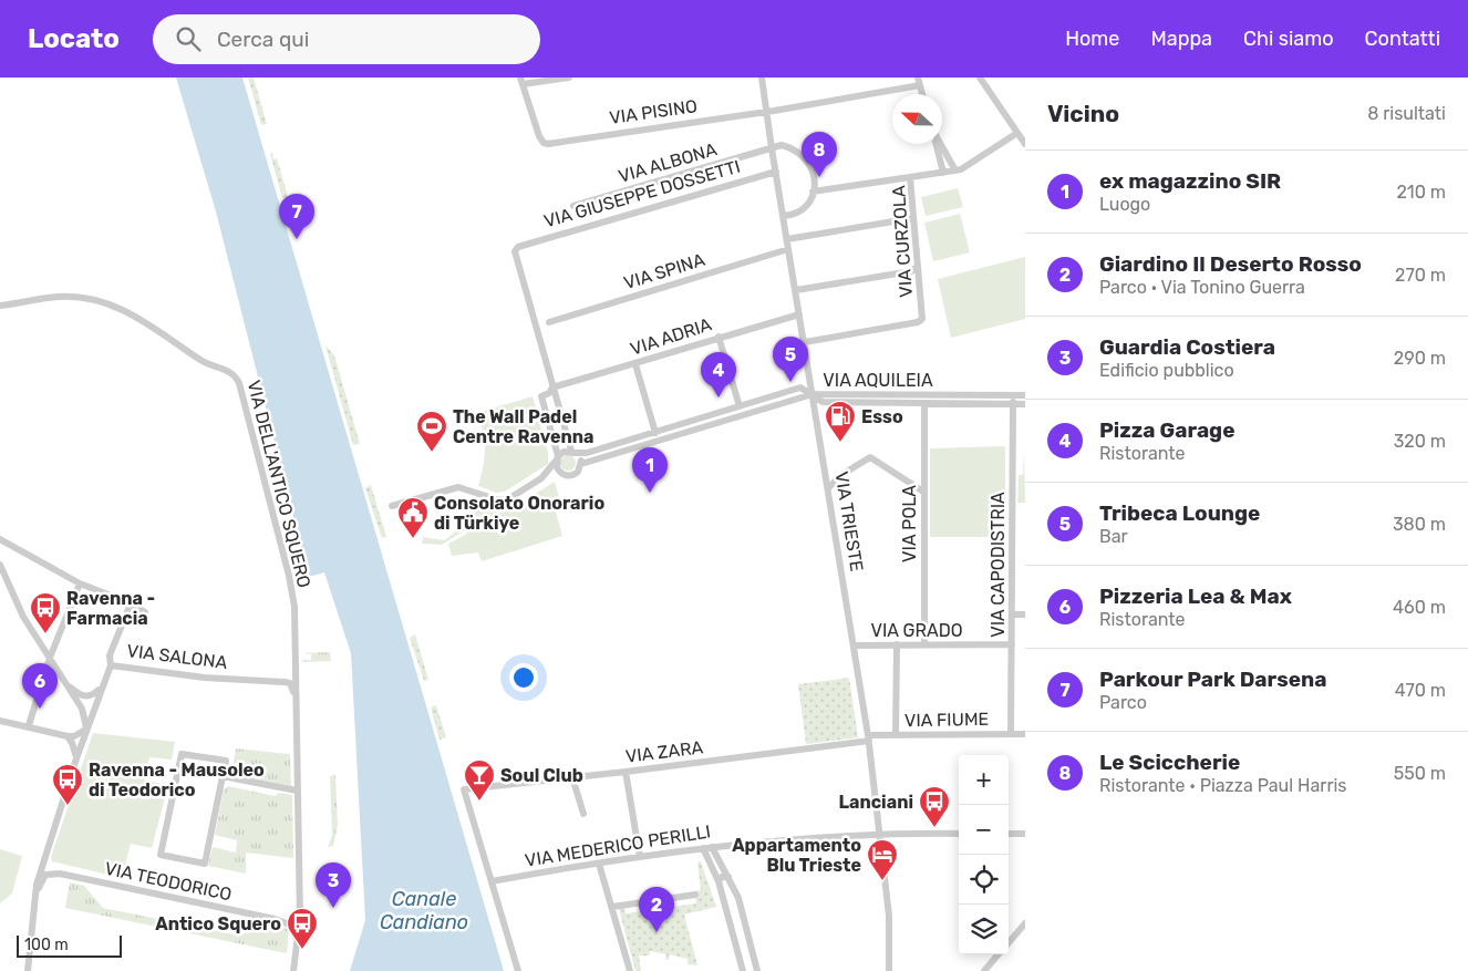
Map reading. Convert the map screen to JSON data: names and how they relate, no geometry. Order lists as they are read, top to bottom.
{
  "streets": {
    "street": [
      "VIA PISINO",
      "VIA ALBONA",
      "VIA GIUSEPPE DOSSETTI",
      "VIA CURZOLA",
      "VIA SPINA",
      "VIA ADRIA",
      "VIA AQUILEIA",
      "VIA DELL'ANTICO SQUERO",
      "VIA TRIESTE",
      "VIA POLA",
      "VIA CAPODISTRIA",
      "VIA GRADO",
      "VIA SALONA",
      "VIA FIUME",
      "VIA ZARA",
      "VIA MEDERICO PERILLI",
      "VIA TEODORICO"
    ]
  },
  "crossings": [
    ["VIA PISINO", "VIA TRIESTE"],
    ["VIA ALBONA", "VIA TRIESTE"],
    ["VIA GIUSEPPE DOSSETTI", "VIA ADRIA"],
    ["VIA GIUSEPPE DOSSETTI", "VIA TRIESTE"],
    ["VIA CURZOLA", "VIA TRIESTE"],
    ["VIA SPINA", "VIA TRIESTE"],
    ["VIA ADRIA", "VIA TRIESTE"],
    ["VIA AQUILEIA", "VIA TRIESTE"],
    ["VIA AQUILEIA", "VIA POLA"],
    ["VIA AQUILEIA", "VIA CAPODISTRIA"],
    ["VIA DELL'ANTICO SQUERO", "VIA SALONA"],
    ["VIA DELL'ANTICO SQUERO", "VIA TEODORICO"],
    ["VIA TRIESTE", "VIA GRADO"],
    ["VIA TRIESTE", "VIA FIUME"],
    ["VIA TRIESTE", "VIA ZARA"],
    ["VIA TRIESTE", "VIA MEDERICO PERILLI"],
    ["VIA POLA", "VIA GRADO"],
    ["VIA CAPODISTRIA", "VIA GRADO"],
    ["VIA CAPODISTRIA", "VIA FIUME"],
    ["VIA SALONA", "VIA TEODORICO"],
    ["VIA FIUME", "VIA ZARA"],
    ["VIA ZARA", "VIA MEDERICO PERILLI"]
  ],
  "water": ["Canale Candiano"],
  "places": {
    "fuel station": ["Esso"],
    "sports": ["The Wall Padel Centre Ravenna"],
    "public building": ["Consolato Onorario di Türkiye"],
    "bus stop": [
      "Ravenna - Farmacia",
      "Ravenna - Mausoleo di Teodorico",
      "Lanciani",
      "Antico Squero"
    ],
    "bar": ["Soul Club"],
    "hotel": ["Appartamento Blu Trieste"]
  },
  "scale_bar": "100 m",
  "north": "left",
  "page": {
    "header": "Locato",
    "search": "Cerca qui",
    "nav": [
      "Home",
      "Mappa",
      "Chi siamo",
      "Contatti"
    ],
    "heading": ["Vicino", "8 risultati"],
    "pins": [
      "8",
      "7",
      "5",
      "4",
      "1",
      "6",
      "3",
      "2"
    ],
    "list": [
      {
        "mark": "1",
        "name": "ex magazzino SIR",
        "note": "Luogo",
        "value": "210 m"
      },
      {
        "mark": "2",
        "name": "Giardino Il Deserto Rosso",
        "note": "Parco · Via Tonino Guerra",
        "value": "270 m"
      },
      {
        "mark": "3",
        "name": "Guardia Costiera",
        "note": "Edificio pubblico",
        "value": "290 m"
      },
      {
        "mark": "4",
        "name": "Pizza Garage",
        "note": "Ristorante",
        "value": "320 m"
      },
      {
        "mark": "5",
        "name": "Tribeca Lounge",
        "note": "Bar",
        "value": "380 m"
      },
      {
        "mark": "6",
        "name": "Pizzeria Lea & Max",
        "note": "Ristorante",
        "value": "460 m"
      },
      {
        "mark": "7",
        "name": "Parkour Park Darsena",
        "note": "Parco",
        "value": "470 m"
      },
      {
        "mark": "8",
        "name": "Le Sciccherie",
        "note": "Ristorante · Piazza Paul Harris",
        "value": "550 m"
      }
    ],
    "map_buttons": ["+", "−"],
    "scale": "100 m"
  }
}
